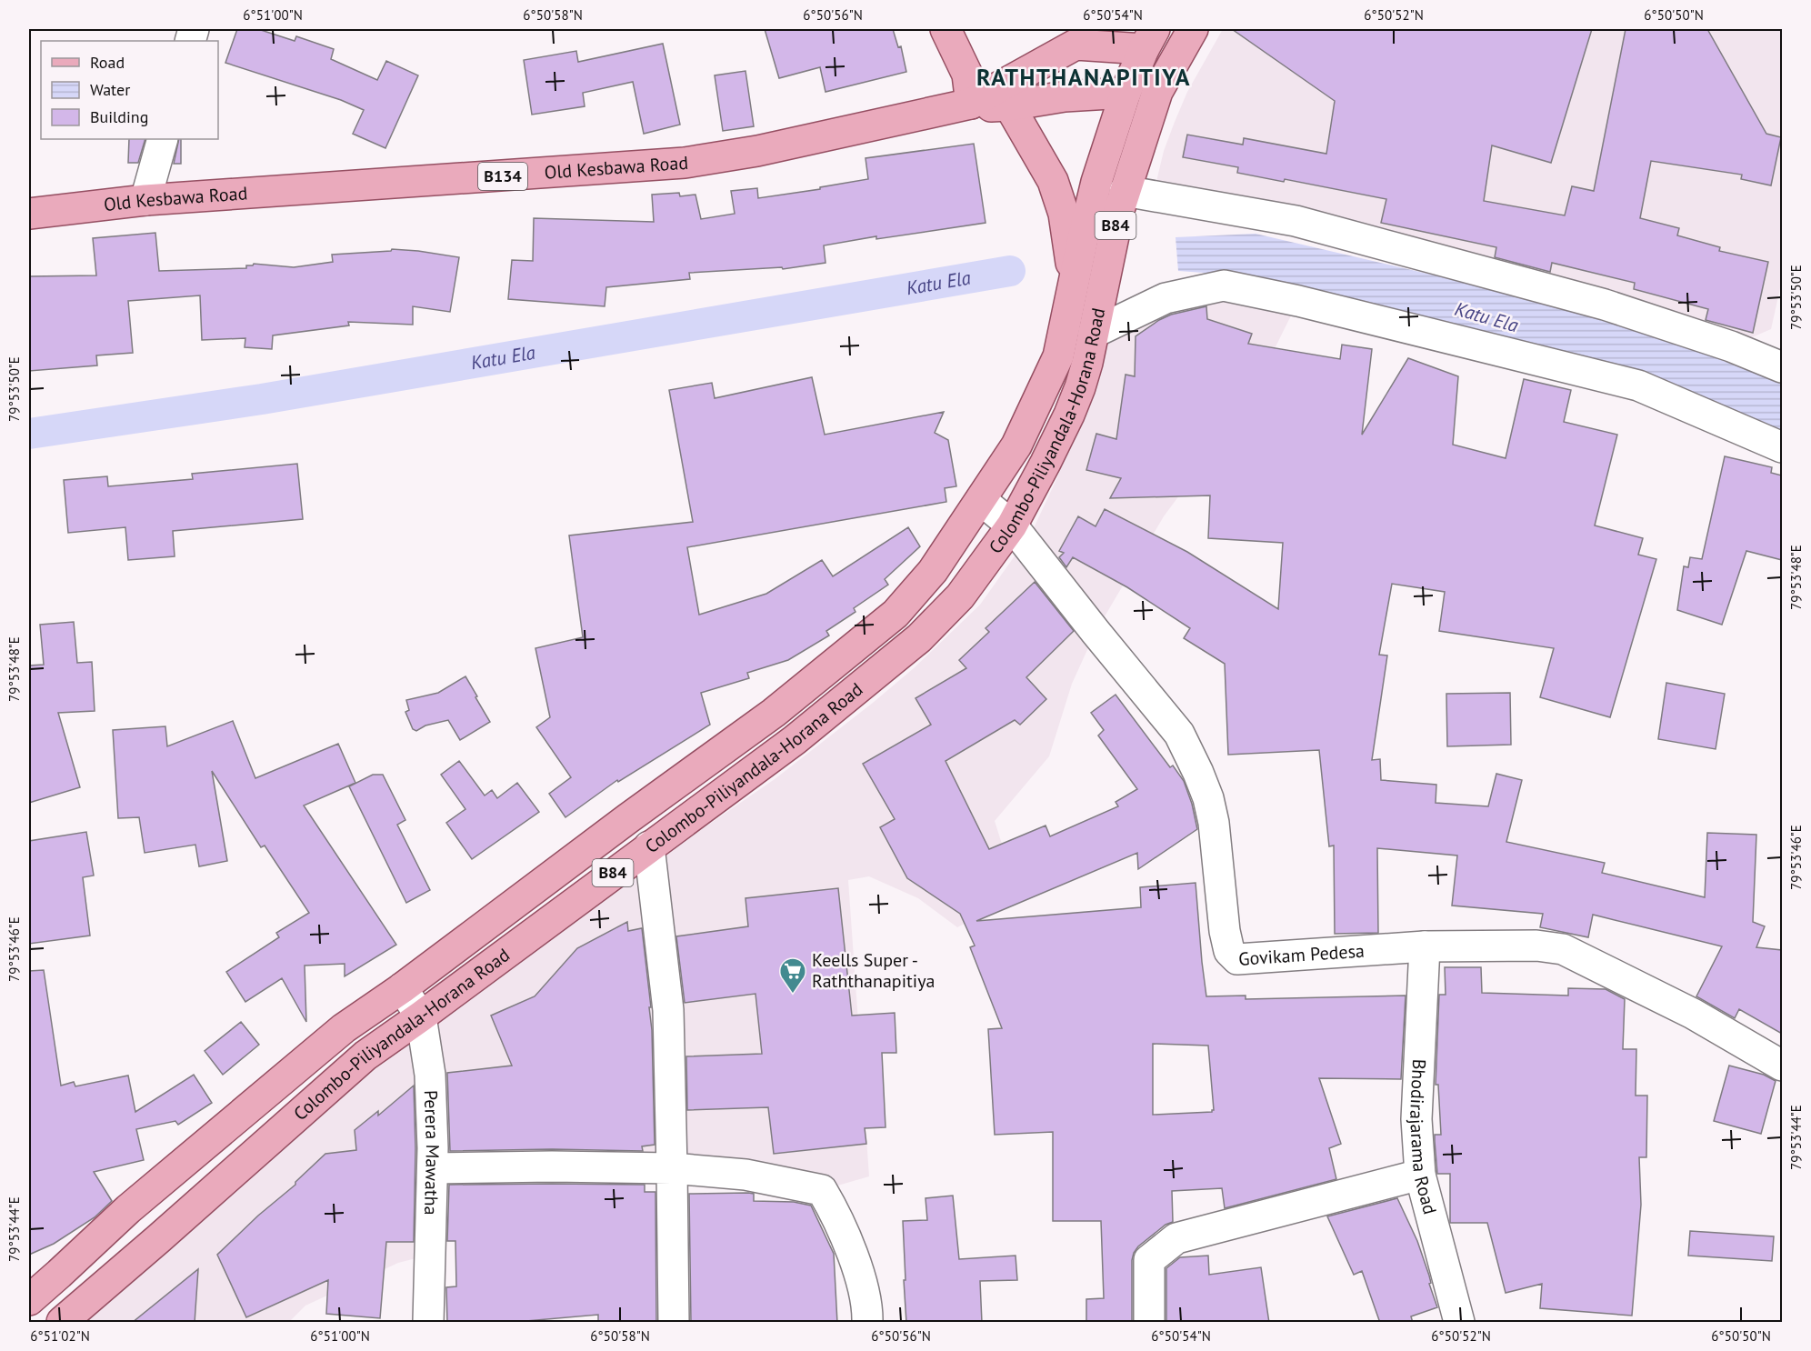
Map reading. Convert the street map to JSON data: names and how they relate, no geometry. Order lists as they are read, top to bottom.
{
  "streets": {
    "main road": [
      "Old Kesbawa Road",
      "B134",
      "B84",
      "Colombo-Piliyandala-Horana Road"
    ],
    "street": ["Govikam Pedesa", "Bhodirajarama Road", "Perera Mawatha"]
  },
  "crossings": [
    ["Old Kesbawa Road", "Colombo-Piliyandala-Horana Road"],
    ["Colombo-Piliyandala-Horana Road", "Govikam Pedesa"],
    ["Colombo-Piliyandala-Horana Road", "Perera Mawatha"],
    ["Govikam Pedesa", "Bhodirajarama Road"]
  ],
  "districts": ["RATHTHANAPITIYA"],
  "water": ["Katu Ela"],
  "places": {
    "supermarket": ["Keells Super - Raththanapitiya"]
  },
  "legend": ["Road", "Water", "Building"],
  "coordinates": [
    "6°51'00\"N",
    "6°50'58\"N",
    "6°50'56\"N",
    "6°50'54\"N",
    "6°50'52\"N",
    "6°50'50\"N",
    "79°53'50\"E",
    "79°53'48\"E",
    "79°53'46\"E",
    "79°53'44\"E",
    "6°51'02\"N"
  ]
}
